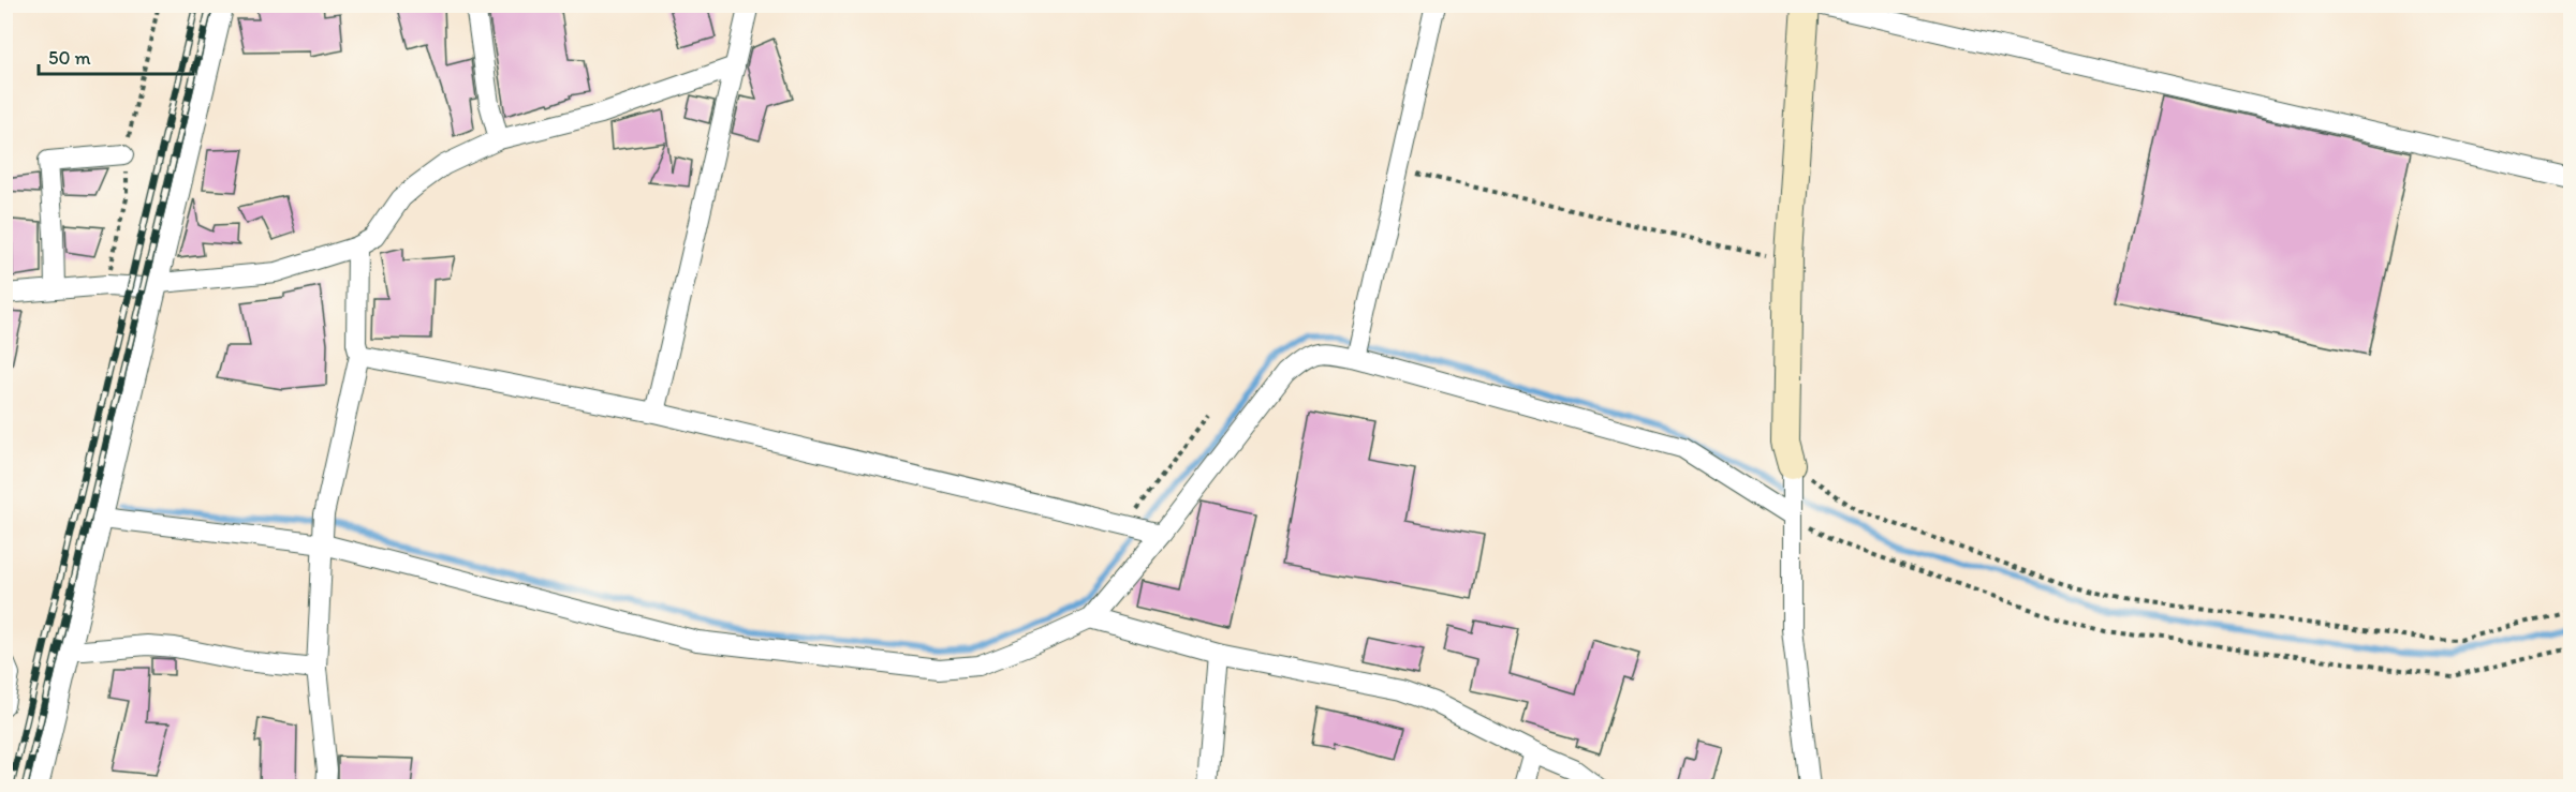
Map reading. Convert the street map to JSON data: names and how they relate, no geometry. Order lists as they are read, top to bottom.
{
  "scale_bar": "50 m"
}
